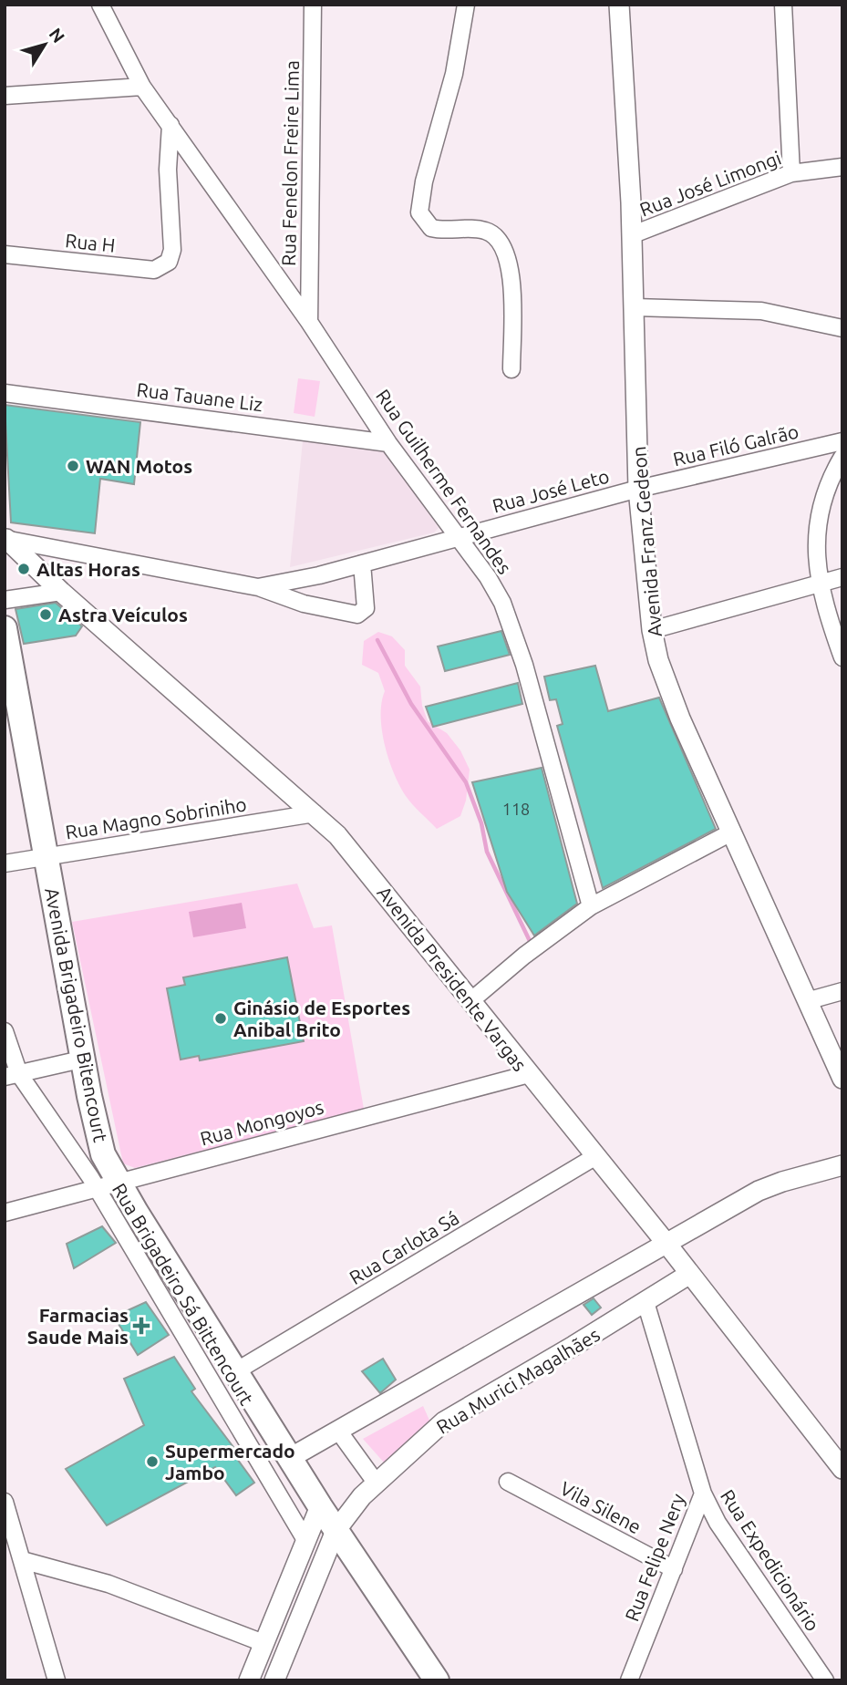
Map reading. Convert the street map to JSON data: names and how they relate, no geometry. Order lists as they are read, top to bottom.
{
  "streets": {
    "main road": ["Avenida Brigadeiro Bitencourt"],
    "street": [
      "Rua Fenelon Freire Lima",
      "Rua José Limongi",
      "Rua H",
      "Rua Tauane Liz",
      "Rua Filó Galrão",
      "Rua Guilherme Fernandes",
      "Rua José Leto",
      "Avenida Franz Gedeon",
      "Rua Magno Sobriniho",
      "Avenida Presidente Vargas",
      "Rua Mongoyos",
      "Rua Carlota Sá",
      "Rua Brigadeiro Sá Bittencourt",
      "Rua Murici Magalhães",
      "Vila Silene",
      "Rua Felipe Nery",
      "Rua Expedicionário"
    ]
  },
  "crossings": [
    ["Rua Fenelon Freire Lima", "Rua Guilherme Fernandes"],
    ["Rua José Limongi", "Avenida Franz Gedeon"],
    ["Rua H", "Rua Guilherme Fernandes"],
    ["Rua Tauane Liz", "Rua Guilherme Fernandes"],
    ["Rua Filó Galrão", "Rua José Leto"],
    ["Rua Filó Galrão", "Avenida Franz Gedeon"],
    ["Rua Guilherme Fernandes", "Rua José Leto"],
    ["Rua José Leto", "Avenida Franz Gedeon"],
    ["Rua José Leto", "Avenida Presidente Vargas"],
    ["Rua Magno Sobriniho", "Avenida Presidente Vargas"],
    ["Rua Magno Sobriniho", "Avenida Brigadeiro Bitencourt"],
    ["Avenida Presidente Vargas", "Rua Mongoyos"],
    ["Avenida Presidente Vargas", "Rua Carlota Sá"],
    ["Avenida Presidente Vargas", "Rua Murici Magalhães"],
    ["Avenida Brigadeiro Bitencourt", "Rua Mongoyos"],
    ["Avenida Brigadeiro Bitencourt", "Rua Carlota Sá"],
    ["Avenida Brigadeiro Bitencourt", "Rua Brigadeiro Sá Bittencourt"],
    ["Avenida Brigadeiro Bitencourt", "Rua Murici Magalhães"],
    ["Rua Mongoyos", "Rua Brigadeiro Sá Bittencourt"],
    ["Rua Murici Magalhães", "Rua Felipe Nery"],
    ["Vila Silene", "Rua Felipe Nery"],
    ["Rua Felipe Nery", "Rua Expedicionário"]
  ],
  "places": {
    "other": [
      "WAN Motos",
      "Altas Horas",
      "Astra Veículos",
      "Ginásio de Esportes Anibal Brito",
      "Supermercado Jambo"
    ],
    "health": ["Farmacias Saude Mais"]
  },
  "house_numbers": ["118"],
  "north": "top right"
}
